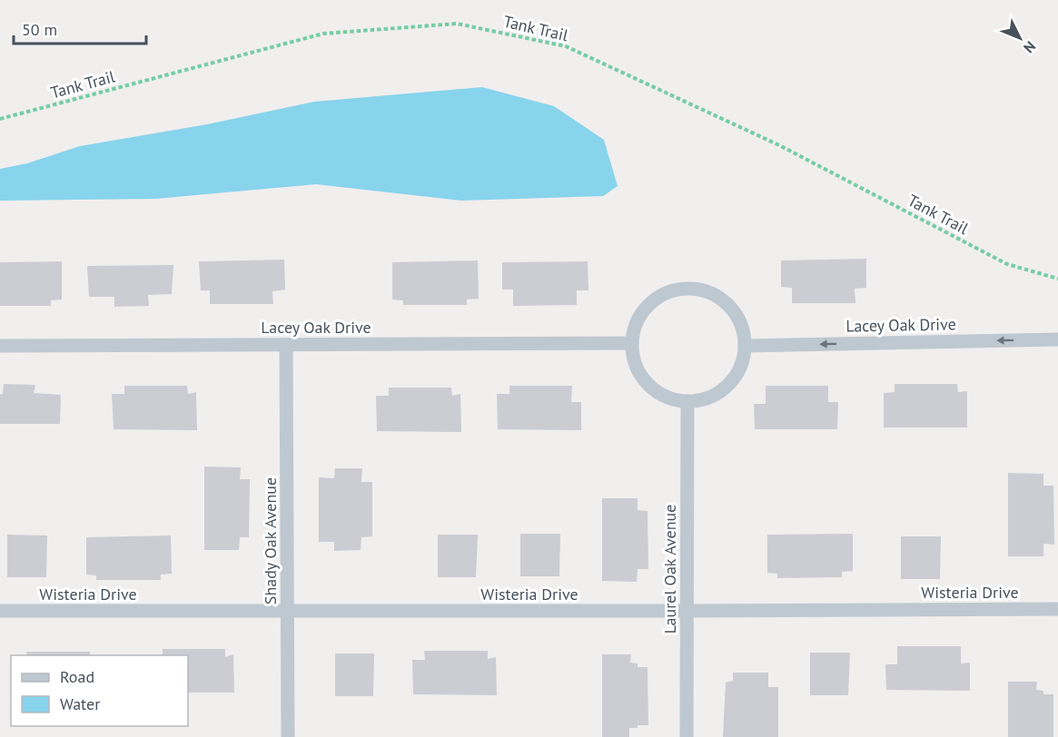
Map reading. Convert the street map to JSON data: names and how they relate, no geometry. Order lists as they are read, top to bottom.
{
  "streets": {
    "street": [
      "Lacey Oak Drive",
      "Shady Oak Avenue",
      "Laurel Oak Avenue",
      "Wisteria Drive"
    ],
    "path": ["Tank Trail"]
  },
  "crossings": [
    ["Lacey Oak Drive", "Shady Oak Avenue"],
    ["Lacey Oak Drive", "Laurel Oak Avenue"],
    ["Shady Oak Avenue", "Wisteria Drive"],
    ["Laurel Oak Avenue", "Wisteria Drive"]
  ],
  "legend": ["Road", "Water"],
  "scale_bar": "50 m",
  "north": "bottom right"
}
